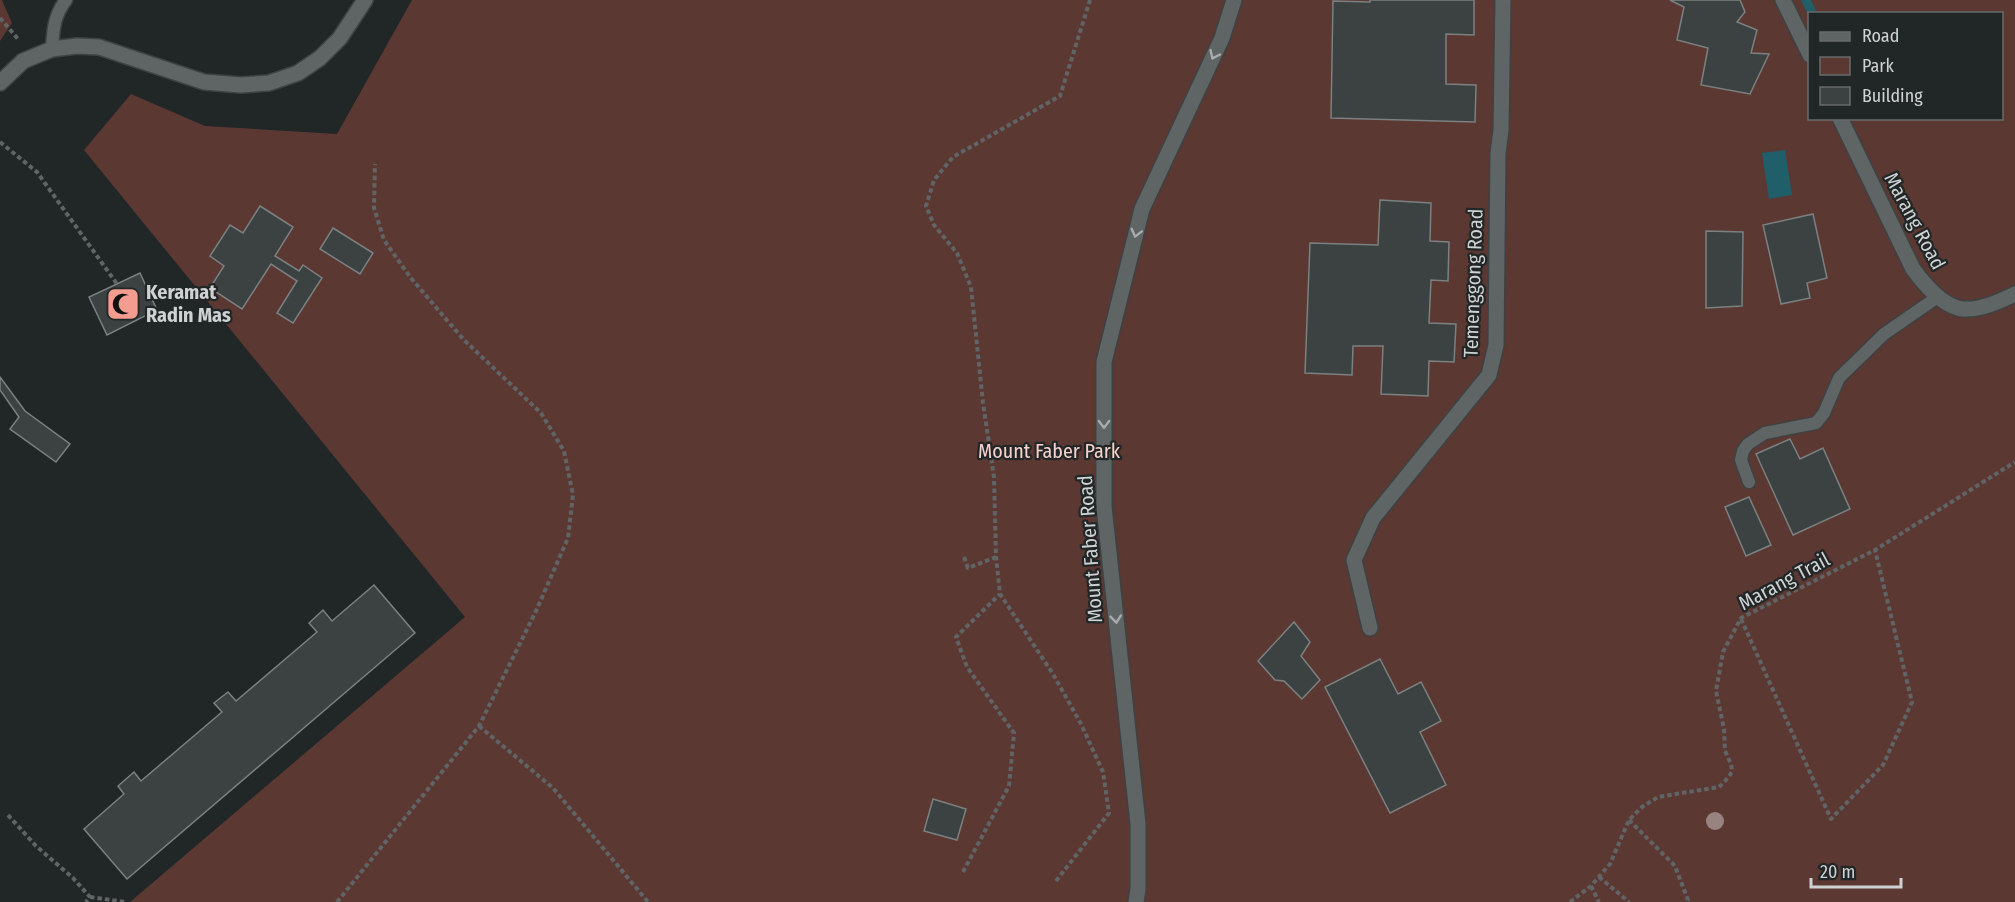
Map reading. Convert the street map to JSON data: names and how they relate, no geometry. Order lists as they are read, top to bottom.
{
  "streets": {
    "street": ["Marang Road", "Temenggong Road", "Mount Faber Road"],
    "path": ["Marang Trail"]
  },
  "one_way": ["Mount Faber Road"],
  "parks": ["Mount Faber Park"],
  "places": {
    "mosque": ["Keramat Radin Mas"]
  },
  "legend": ["Road", "Park", "Building"],
  "scale_bar": "20 m"
}
